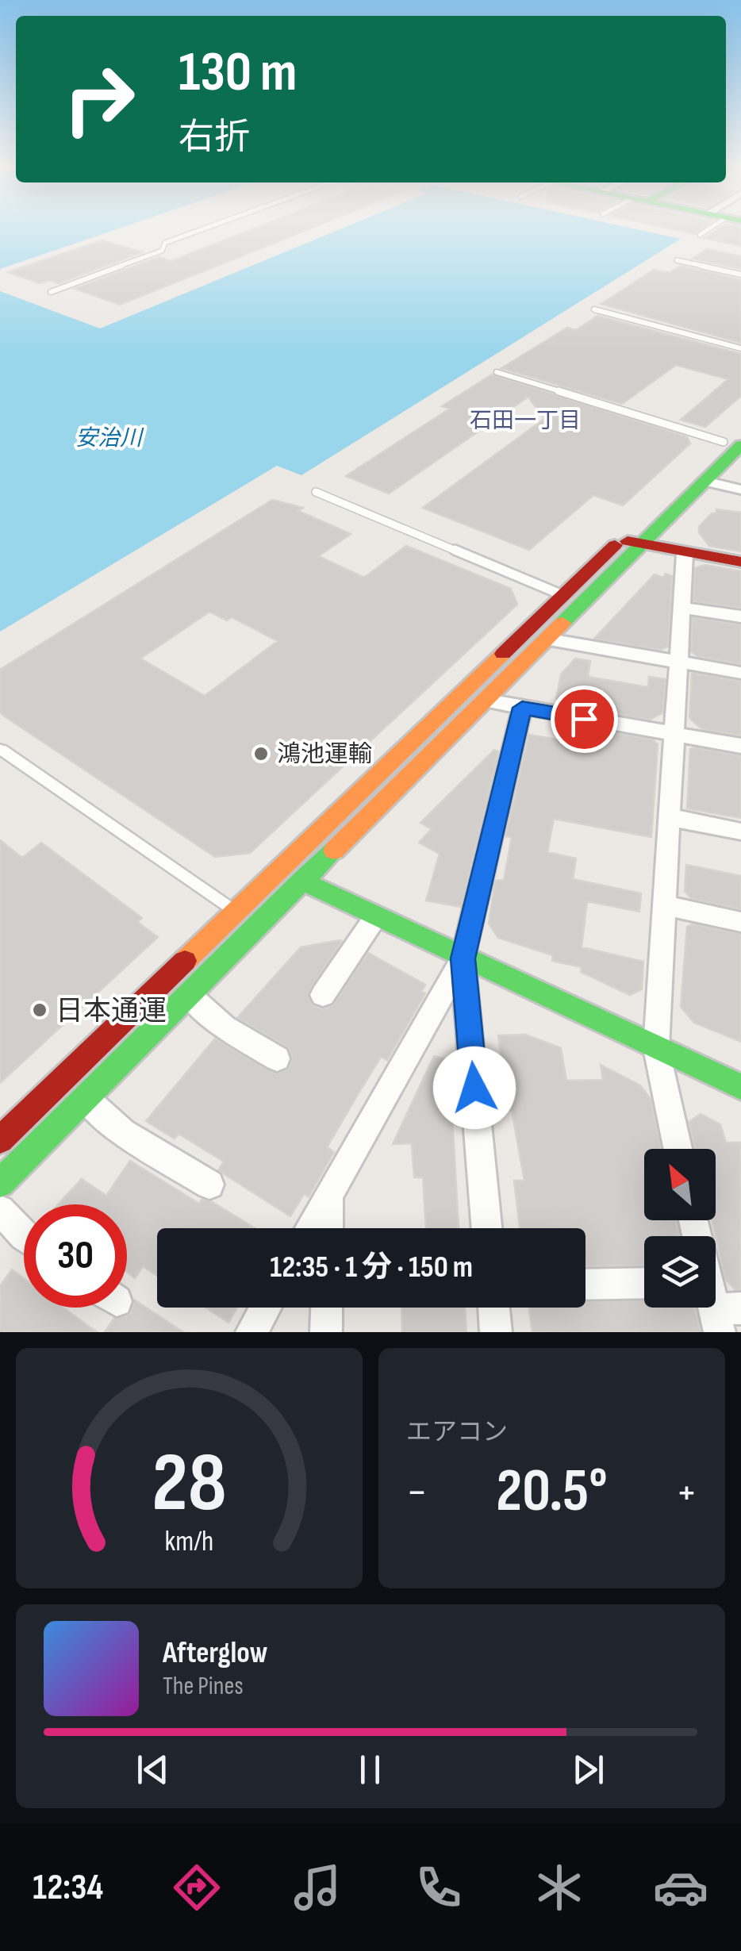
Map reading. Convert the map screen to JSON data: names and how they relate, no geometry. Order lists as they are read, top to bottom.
{
  "districts": ["石田一丁目"],
  "water": ["安治川"],
  "places": ["鴻池運輸", "日本通運"],
  "north": "top left",
  "page": {
    "turn": ["130 m", "右折"],
    "limit": "30",
    "trip": "12:35 · 1 分 · 150 m",
    "tile": "エアコン",
    "heat": ["−", "20.5°", "+"],
    "song": ["Afterglow", "The Pines"],
    "tabs": "12:34",
    "gauge": ["28", "km/h"]
  }
}
